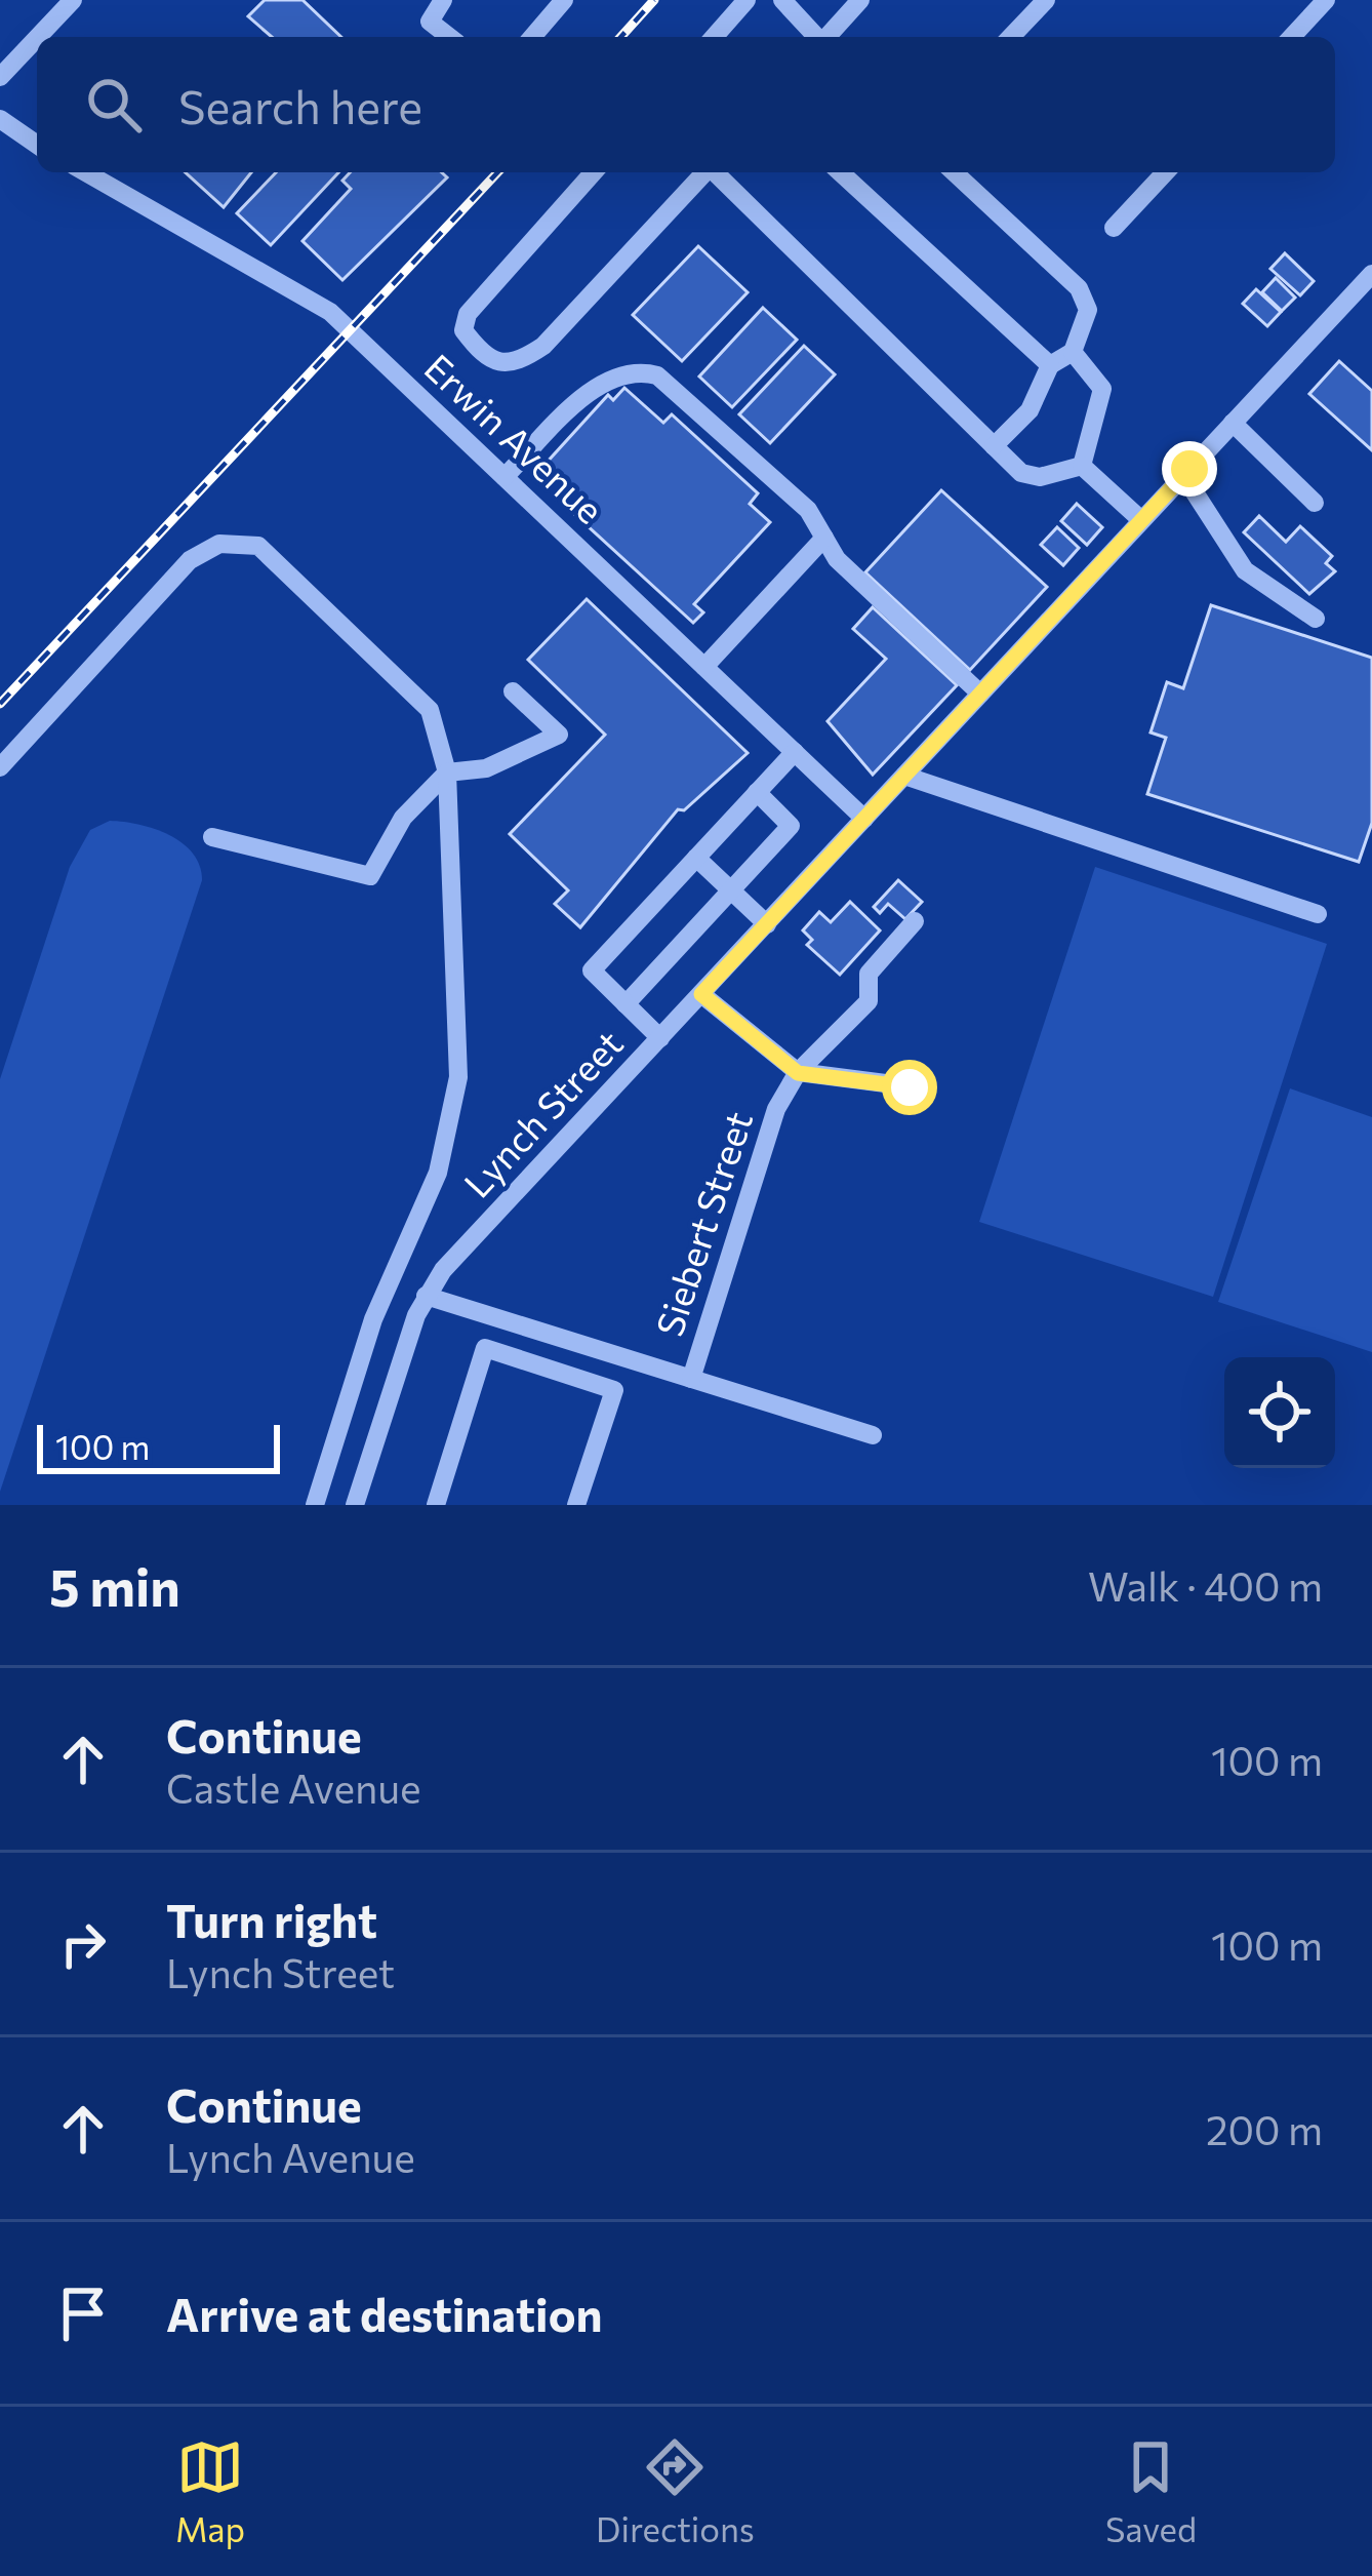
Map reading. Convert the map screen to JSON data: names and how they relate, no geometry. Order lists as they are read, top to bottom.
{
  "streets": {
    "street": ["Erwin Avenue", "Lynch Street", "Siebert Street"]
  },
  "crossings": [
    ["Erwin Avenue", "Lynch Street"]
  ],
  "scale_bar": "100 m",
  "page": {
    "search": "Search here",
    "scale": "100 m",
    "heading": ["5 min", "Walk · 400 m"],
    "list": [
      ["Continue", "Castle Avenue", "100 m"],
      ["Turn right", "Lynch Street", "100 m"],
      ["Continue", "Lynch Avenue", "200 m"],
      "Arrive at destination"
    ],
    "nav": ["Map", "Directions", "Saved"]
  }
}
